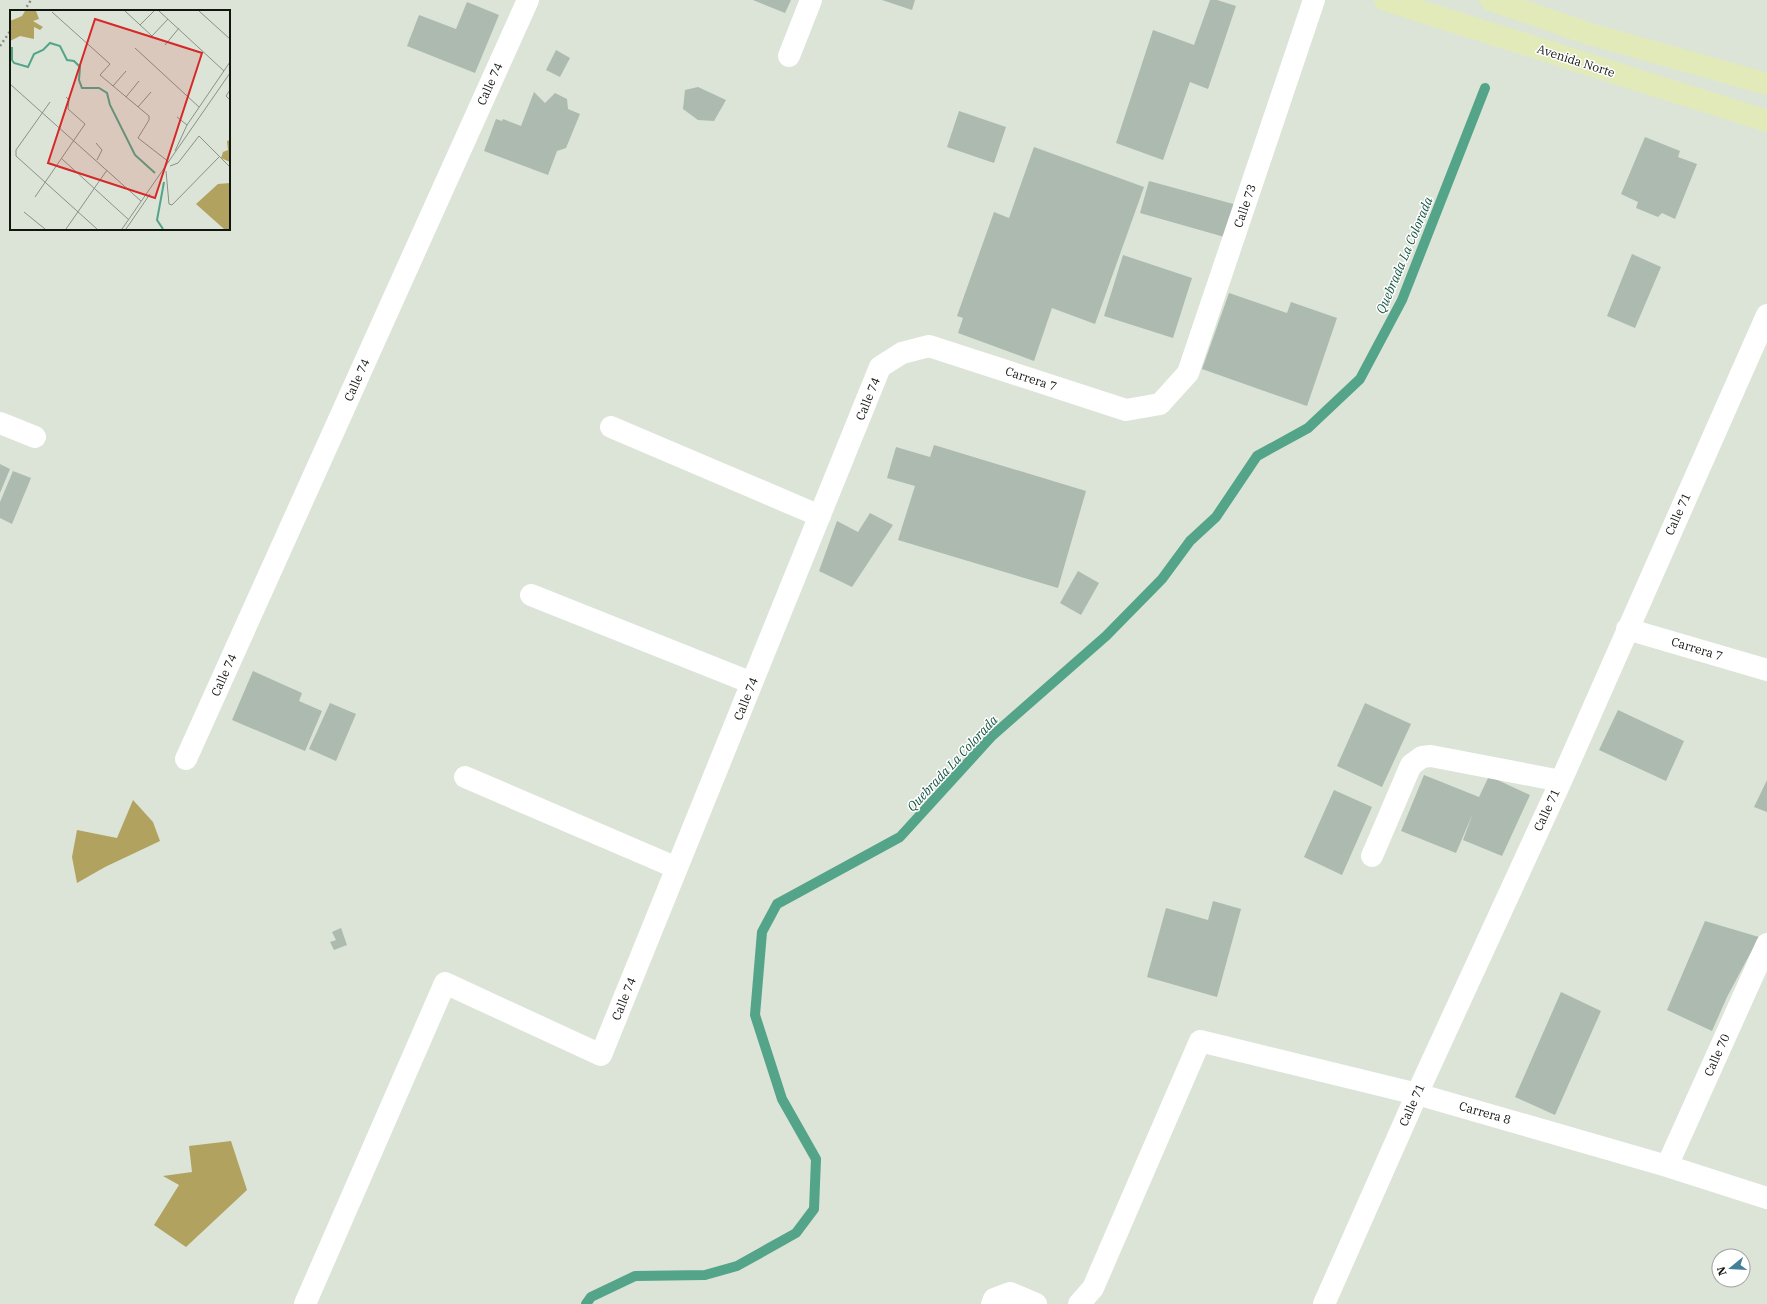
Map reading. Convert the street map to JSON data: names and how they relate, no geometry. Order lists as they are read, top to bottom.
{
  "streets": {
    "main road": ["Avenida Norte"],
    "street": [
      "Calle 74",
      "Calle 73",
      "Carrera 7",
      "Calle 71",
      "Calle 70",
      "Carrera 8"
    ]
  },
  "crossings": [
    ["Calle 74", "Carrera 7"],
    ["Calle 73", "Carrera 7"],
    ["Carrera 7", "Calle 71"],
    ["Calle 71", "Carrera 8"],
    ["Calle 70", "Carrera 8"]
  ],
  "water": ["Quebrada La Colorada"],
  "north": "left"
}
